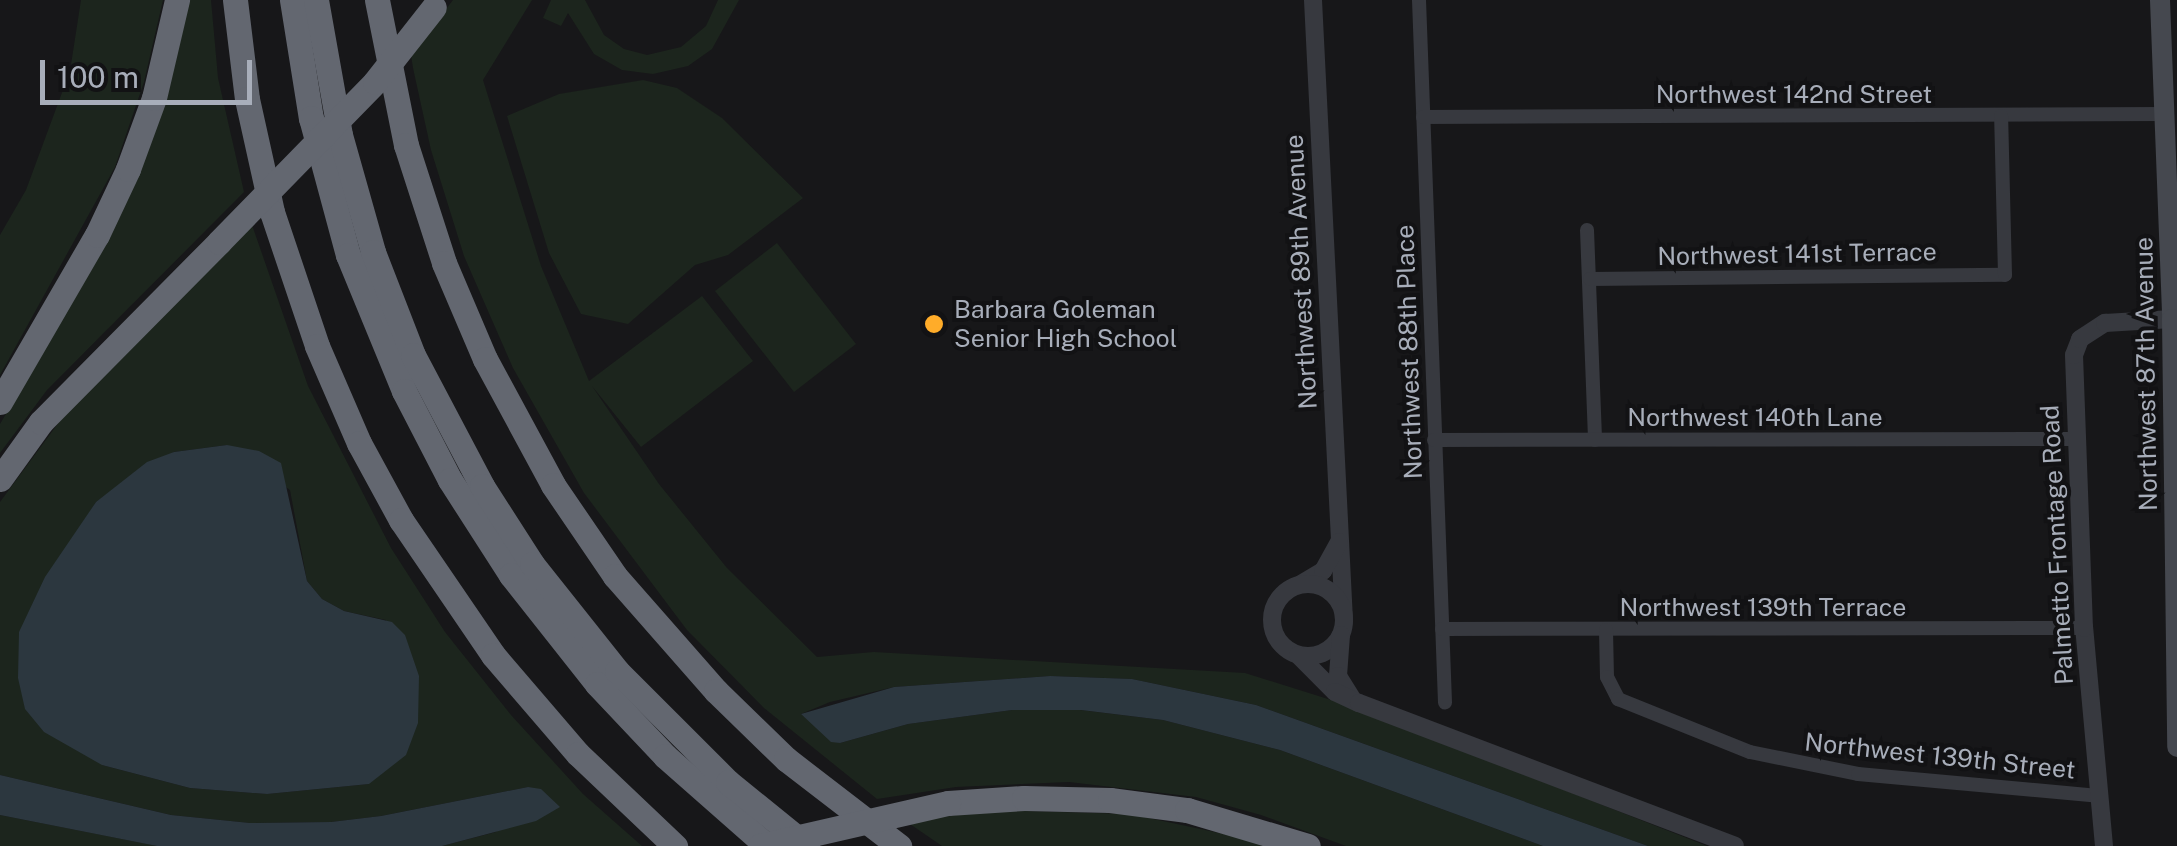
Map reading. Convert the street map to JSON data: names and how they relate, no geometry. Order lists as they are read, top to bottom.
{
  "streets": {
    "main road": ["Northwest 87th Avenue"],
    "street": [
      "Northwest 142nd Street",
      "Northwest 141st Terrace",
      "Northwest 89th Avenue",
      "Northwest 88th Place",
      "Northwest 140th Lane",
      "Palmetto Frontage Road",
      "Northwest 139th Terrace",
      "Northwest 139th Street"
    ]
  },
  "crossings": [
    ["Northwest 142nd Street", "Northwest 141st Terrace"],
    ["Northwest 142nd Street", "Northwest 88th Place"],
    ["Northwest 142nd Street", "Northwest 87th Avenue"],
    ["Northwest 88th Place", "Northwest 140th Lane"],
    ["Northwest 88th Place", "Northwest 139th Terrace"],
    ["Northwest 87th Avenue", "Palmetto Frontage Road"],
    ["Northwest 140th Lane", "Palmetto Frontage Road"],
    ["Palmetto Frontage Road", "Northwest 139th Terrace"],
    ["Palmetto Frontage Road", "Northwest 139th Street"],
    ["Northwest 139th Terrace", "Northwest 139th Street"]
  ],
  "places": ["Barbara Goleman Senior High School"],
  "scale_bar": "100 m"
}
